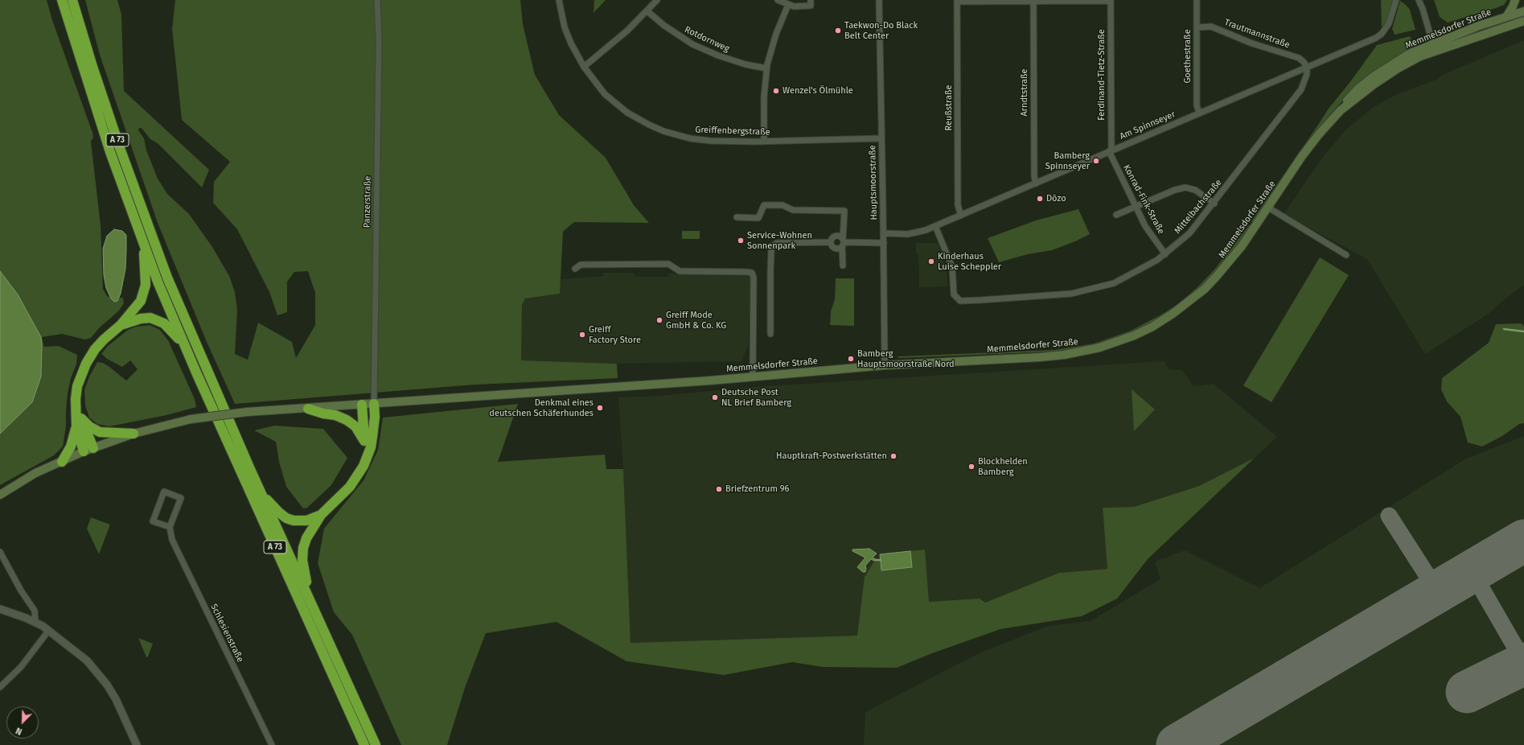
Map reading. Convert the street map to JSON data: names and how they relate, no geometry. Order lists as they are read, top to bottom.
{
  "streets": {
    "highway": ["A 73"],
    "main road": ["Memmelsdorfer Straße"],
    "street": [
      "Trautmannstraße",
      "Rotdornweg",
      "Goethestraße",
      "Ferdinand-Tietz-Straße",
      "Arndtstraße",
      "Reußstraße",
      "Am Spinnseyer",
      "Greiffenbergstraße",
      "Hauptsmoorstraße",
      "Konrad-Fink-Straße",
      "Panzerstraße",
      "Mittelbachstraße",
      "Schlesienstraße"
    ]
  },
  "crossings": [
    ["Memmelsdorfer Straße", "Hauptsmoorstraße"],
    ["Memmelsdorfer Straße", "Panzerstraße"],
    ["Trautmannstraße", "Goethestraße"],
    ["Trautmannstraße", "Am Spinnseyer"],
    ["Trautmannstraße", "Mittelbachstraße"],
    ["Goethestraße", "Am Spinnseyer"],
    ["Ferdinand-Tietz-Straße", "Am Spinnseyer"],
    ["Ferdinand-Tietz-Straße", "Konrad-Fink-Straße"],
    ["Arndtstraße", "Am Spinnseyer"],
    ["Reußstraße", "Am Spinnseyer"],
    ["Am Spinnseyer", "Hauptsmoorstraße"],
    ["Am Spinnseyer", "Konrad-Fink-Straße"],
    ["Am Spinnseyer", "Mittelbachstraße"],
    ["Greiffenbergstraße", "Hauptsmoorstraße"],
    ["Konrad-Fink-Straße", "Mittelbachstraße"]
  ],
  "places": [
    "Taekwon-Do Black Belt Center",
    "Wenzel's Ölmühle",
    "Bamberg Spinnseyer",
    "Dōzo",
    "Service-Wohnen Sonnenpark",
    "Kinderhaus Luise Scheppler",
    "Greiff Mode GmbH & Co. KG",
    "Greiff Factory Store",
    "Bamberg Hauptsmoorstraße Nord",
    "Deutsche Post NL Brief Bamberg",
    "Denkmal eines deutschen Schäferhundes",
    "Hauptkraft-Postwerkstätten",
    "Blockhelden Bamberg",
    "Briefzentrum 96"
  ],
  "north": "bottom left"
}
